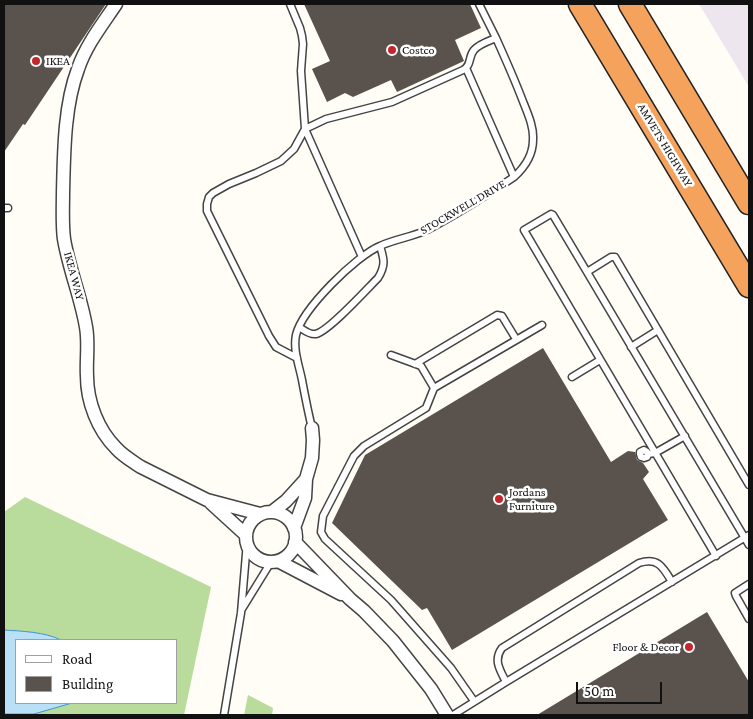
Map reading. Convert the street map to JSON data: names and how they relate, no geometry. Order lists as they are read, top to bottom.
{
  "streets": {
    "highway": ["AMVETS HIGHWAY"],
    "street": ["STOCKWELL DRIVE", "IKEA WAY"]
  },
  "crossings": [
    ["STOCKWELL DRIVE", "IKEA WAY"]
  ],
  "places": [
    "Costco",
    "IKEA",
    "Jordans Furniture",
    "Floor & Decor"
  ],
  "legend": ["Road", "Building"],
  "scale_bar": "50 m"
}
